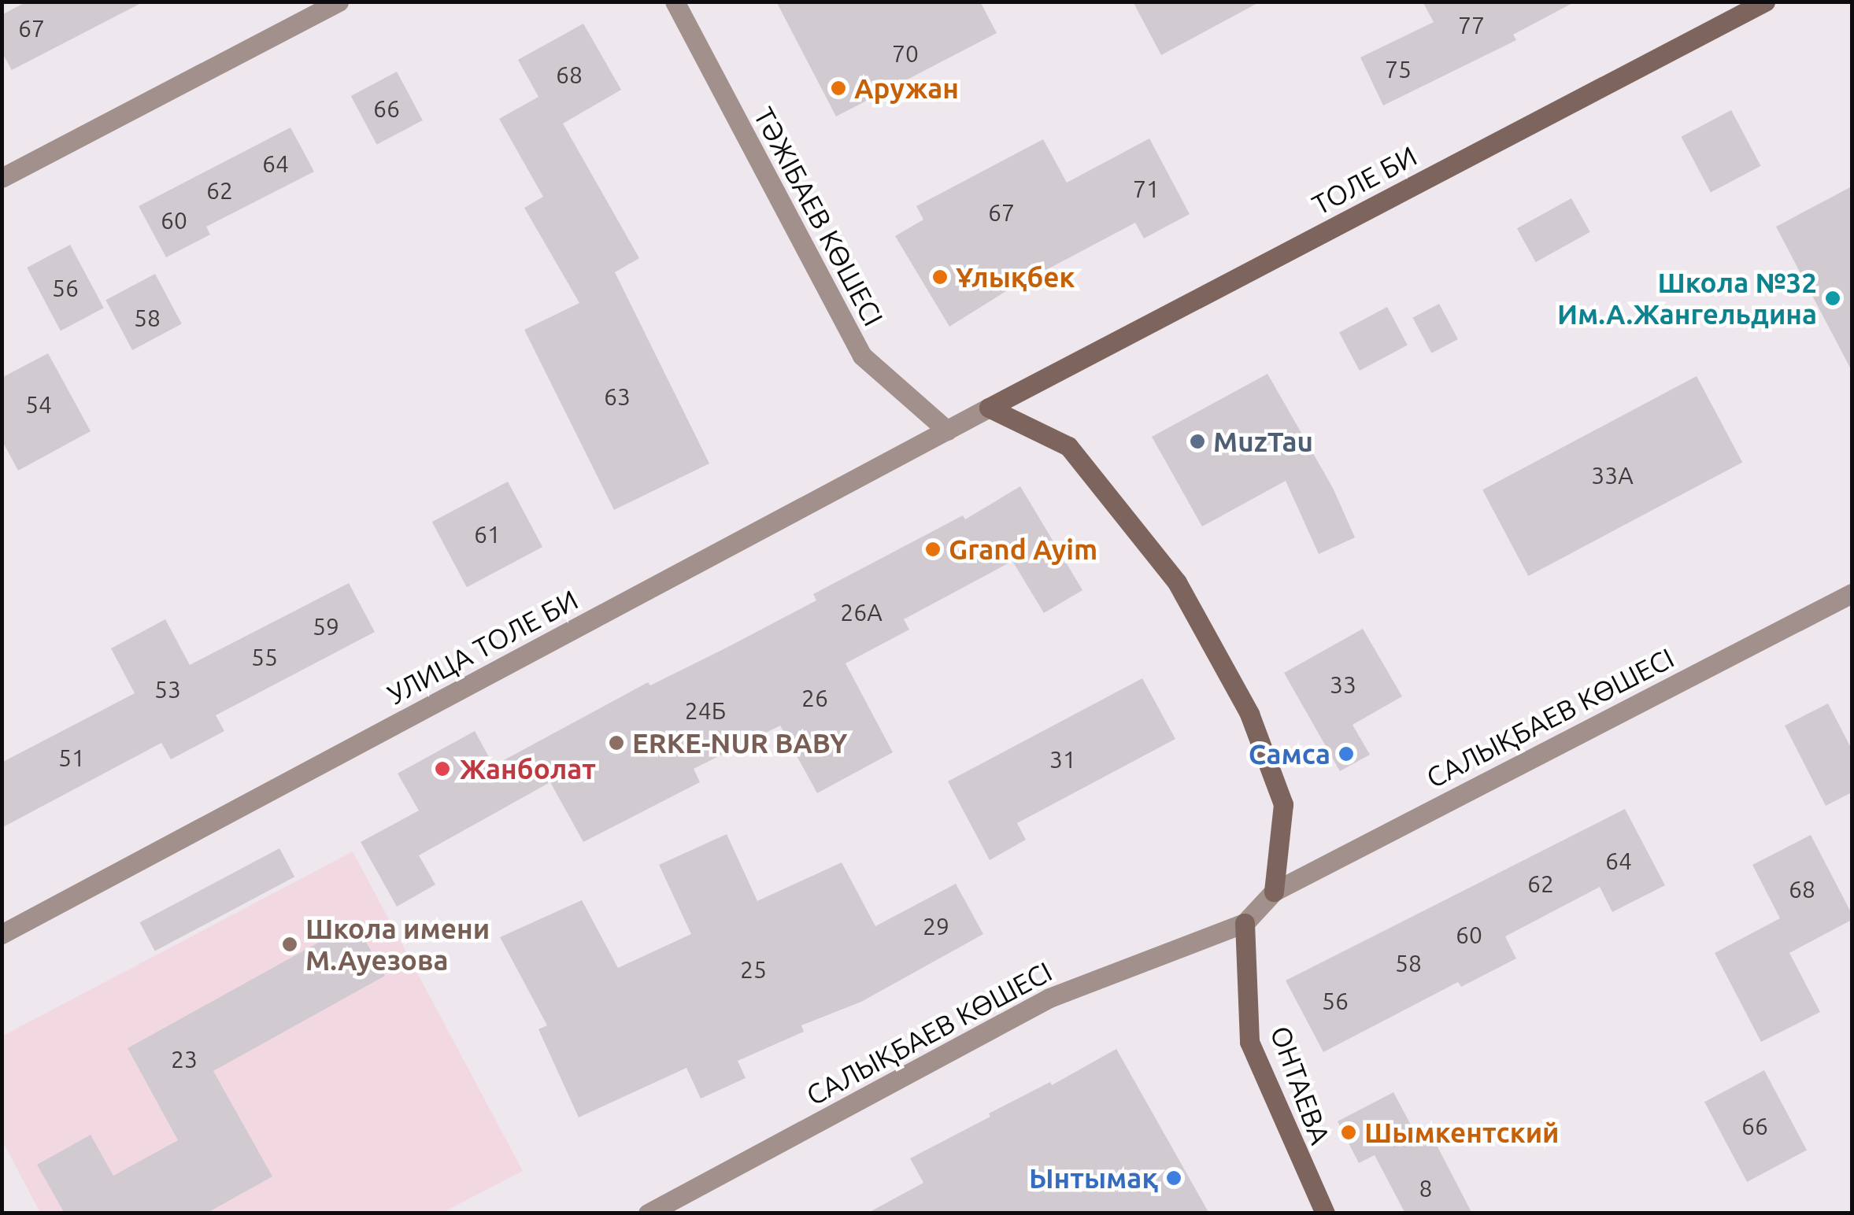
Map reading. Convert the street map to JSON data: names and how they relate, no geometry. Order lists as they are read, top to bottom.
{
  "streets": {
    "main road": ["ТОЛЕ БИ", "ОНТАЕВА"],
    "street": ["ТӘЖІБАЕВ КӨШЕСІ", "УЛИЦА ТОЛЕ БИ", "САЛЫҚБАЕВ КӨШЕСІ"]
  },
  "crossings": [
    ["ТОЛЕ БИ", "УЛИЦА ТОЛЕ БИ"],
    ["ТӘЖІБАЕВ КӨШЕСІ", "УЛИЦА ТОЛЕ БИ"],
    ["САЛЫҚБАЕВ КӨШЕСІ", "ОНТАЕВА"]
  ],
  "places": [
    "Аружан",
    "Ұлықбек",
    "Школа №32 Им.А.Жангельдина",
    "MuzTau",
    "Grand Ayim",
    "ERKE-NUR BABY",
    "Самса",
    "Жанболат",
    "Школа имени М.Ауезова",
    "Шымкентский",
    "Ынтымақ"
  ],
  "house_numbers": [
    "77",
    "67",
    "70",
    "75",
    "68",
    "66",
    "64",
    "71",
    "62",
    "67",
    "60",
    "56",
    "58",
    "63",
    "54",
    "33А",
    "61",
    "26А",
    "59",
    "55",
    "33",
    "53",
    "26",
    "24Б",
    "51",
    "31",
    "64",
    "62",
    "68",
    "29",
    "60",
    "58",
    "25",
    "56",
    "23",
    "66",
    "8"
  ]
}
